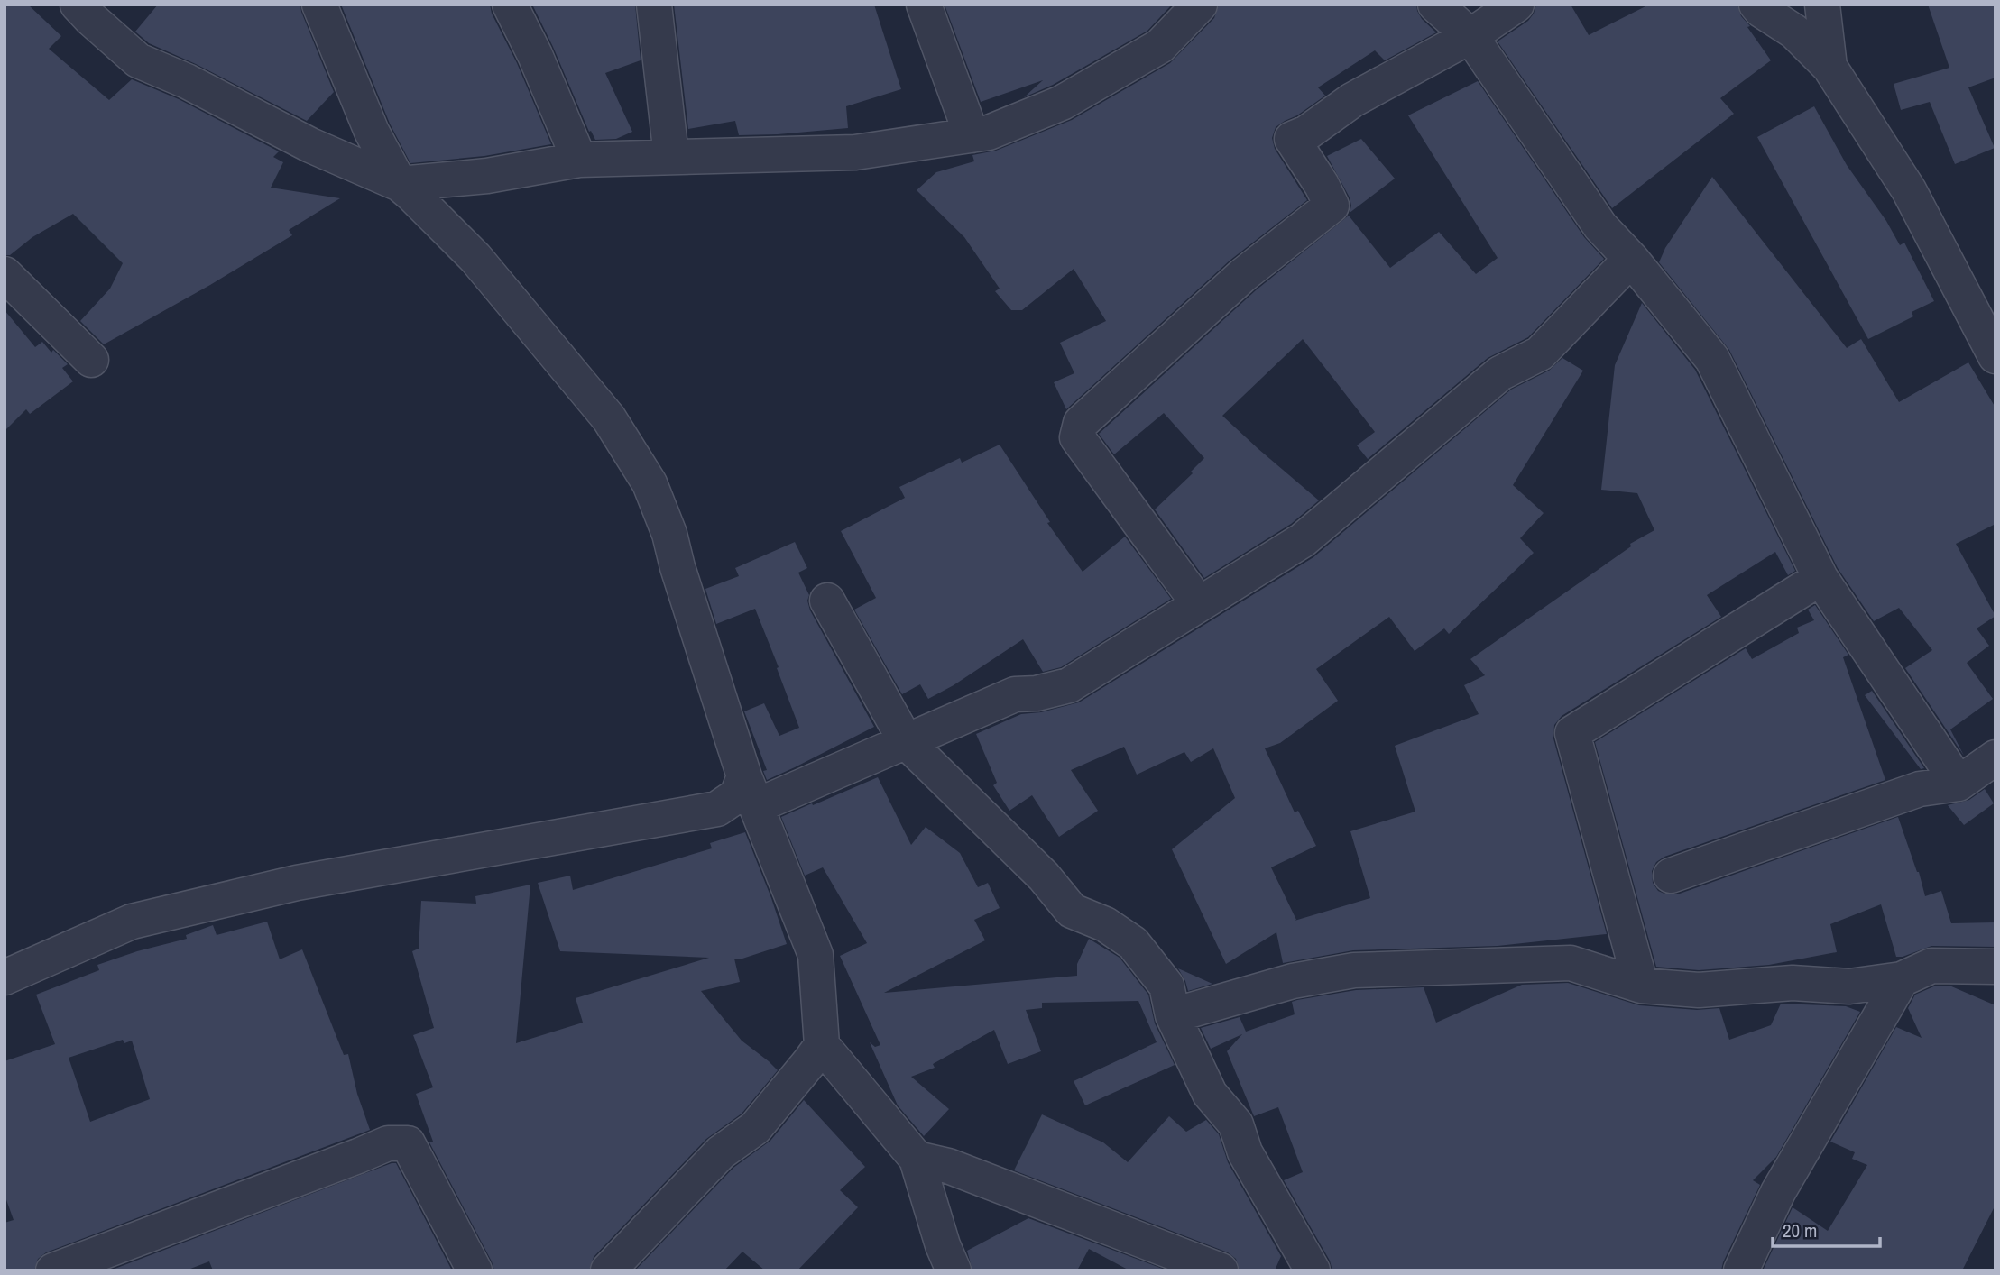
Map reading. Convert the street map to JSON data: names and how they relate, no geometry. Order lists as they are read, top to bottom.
{
  "scale_bar": "20 m"
}
